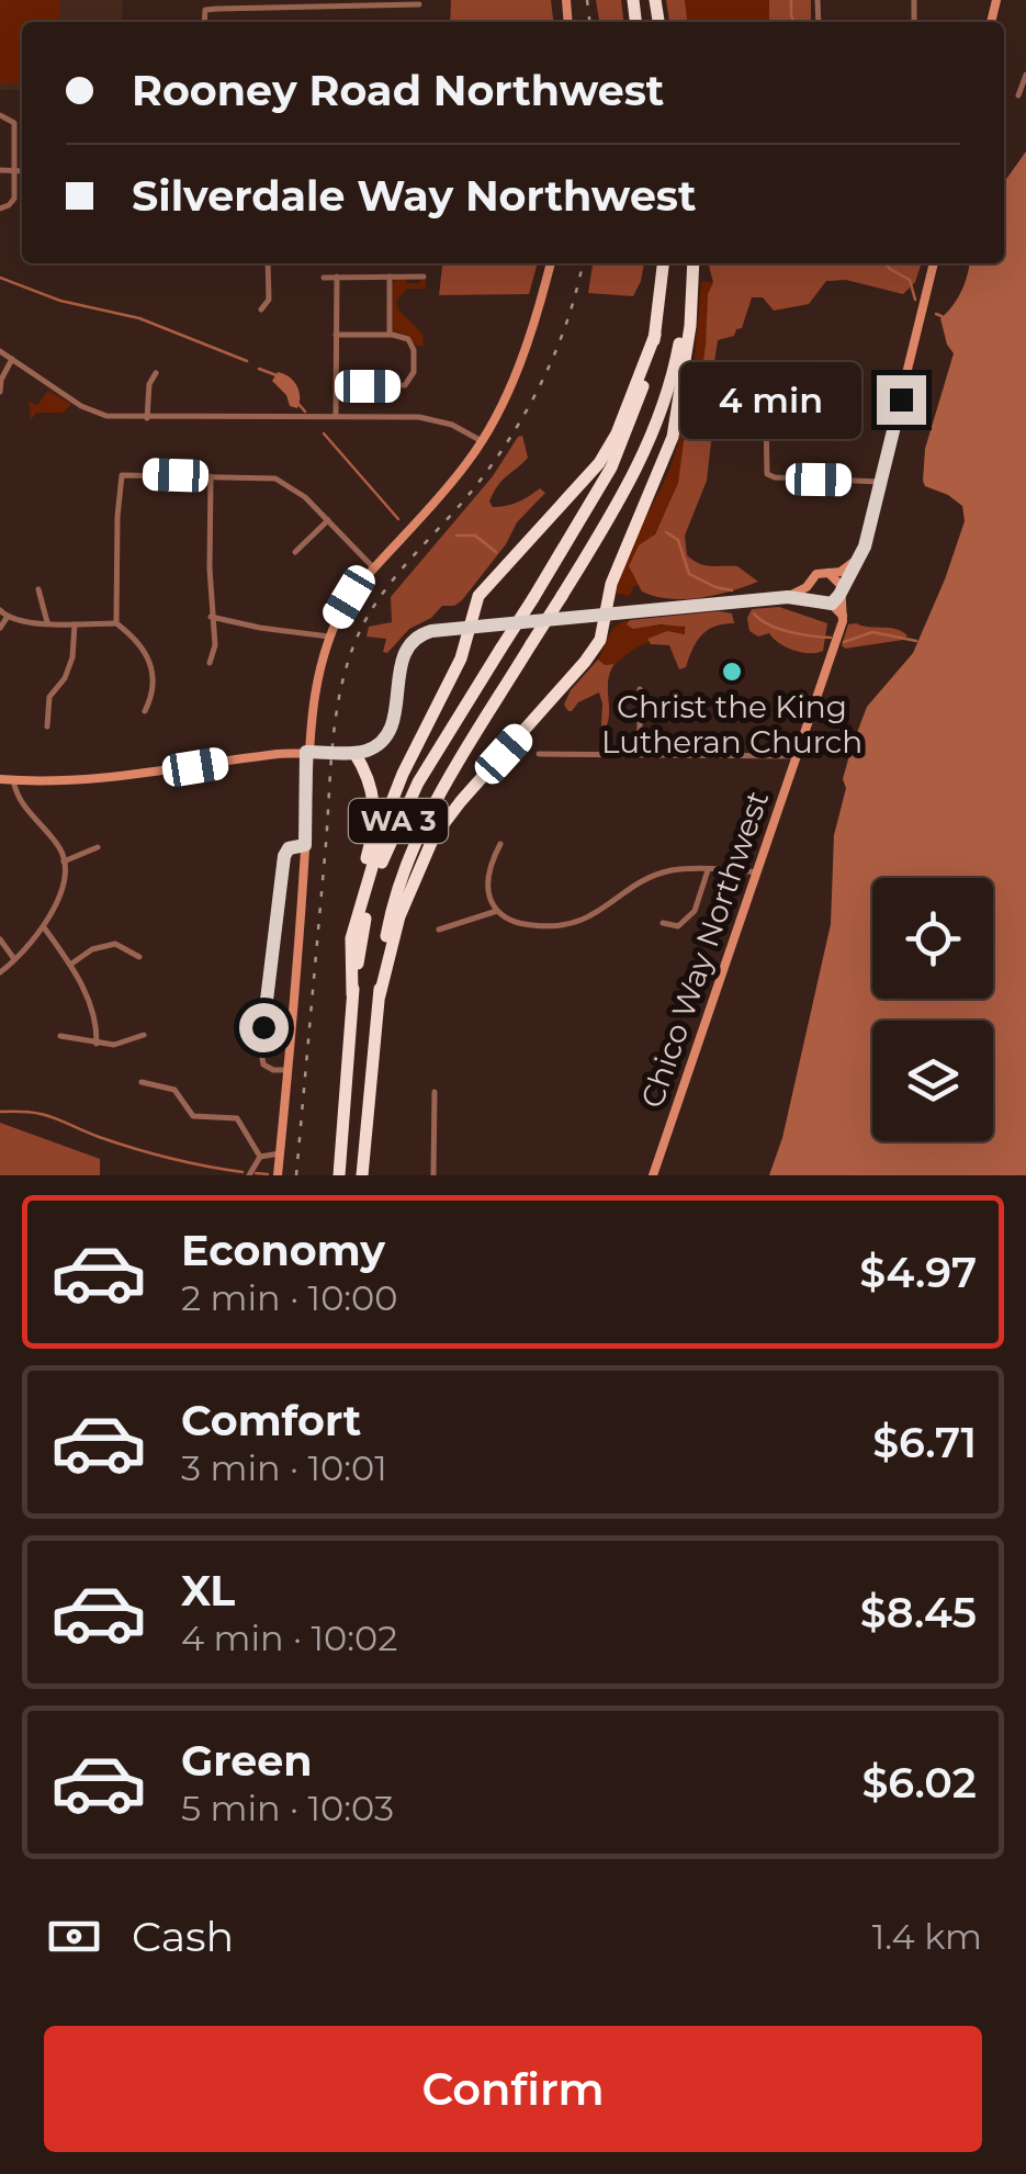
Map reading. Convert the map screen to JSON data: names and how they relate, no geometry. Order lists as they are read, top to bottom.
{
  "streets": {
    "highway": ["WA 3"],
    "main road": ["Chico Way Northwest"]
  },
  "places": ["Christ the King Lutheran Church"],
  "page": {
    "banner": ["Rooney Road Northwest", "Silverdale Way Northwest"],
    "bubble": "4 min",
    "list": [
      {
        "name": "Economy",
        "note": "2 min · 10:00",
        "value": "$4.97"
      },
      {
        "name": "Comfort",
        "note": "3 min · 10:01",
        "value": "$6.71"
      },
      {
        "name": "XL",
        "note": "4 min · 10:02",
        "value": "$8.45"
      },
      {
        "name": "Green",
        "note": "5 min · 10:03",
        "value": "$6.02"
      }
    ],
    "pay": ["Cash", "1.4 km"],
    "buttons": "Confirm"
  }
}
